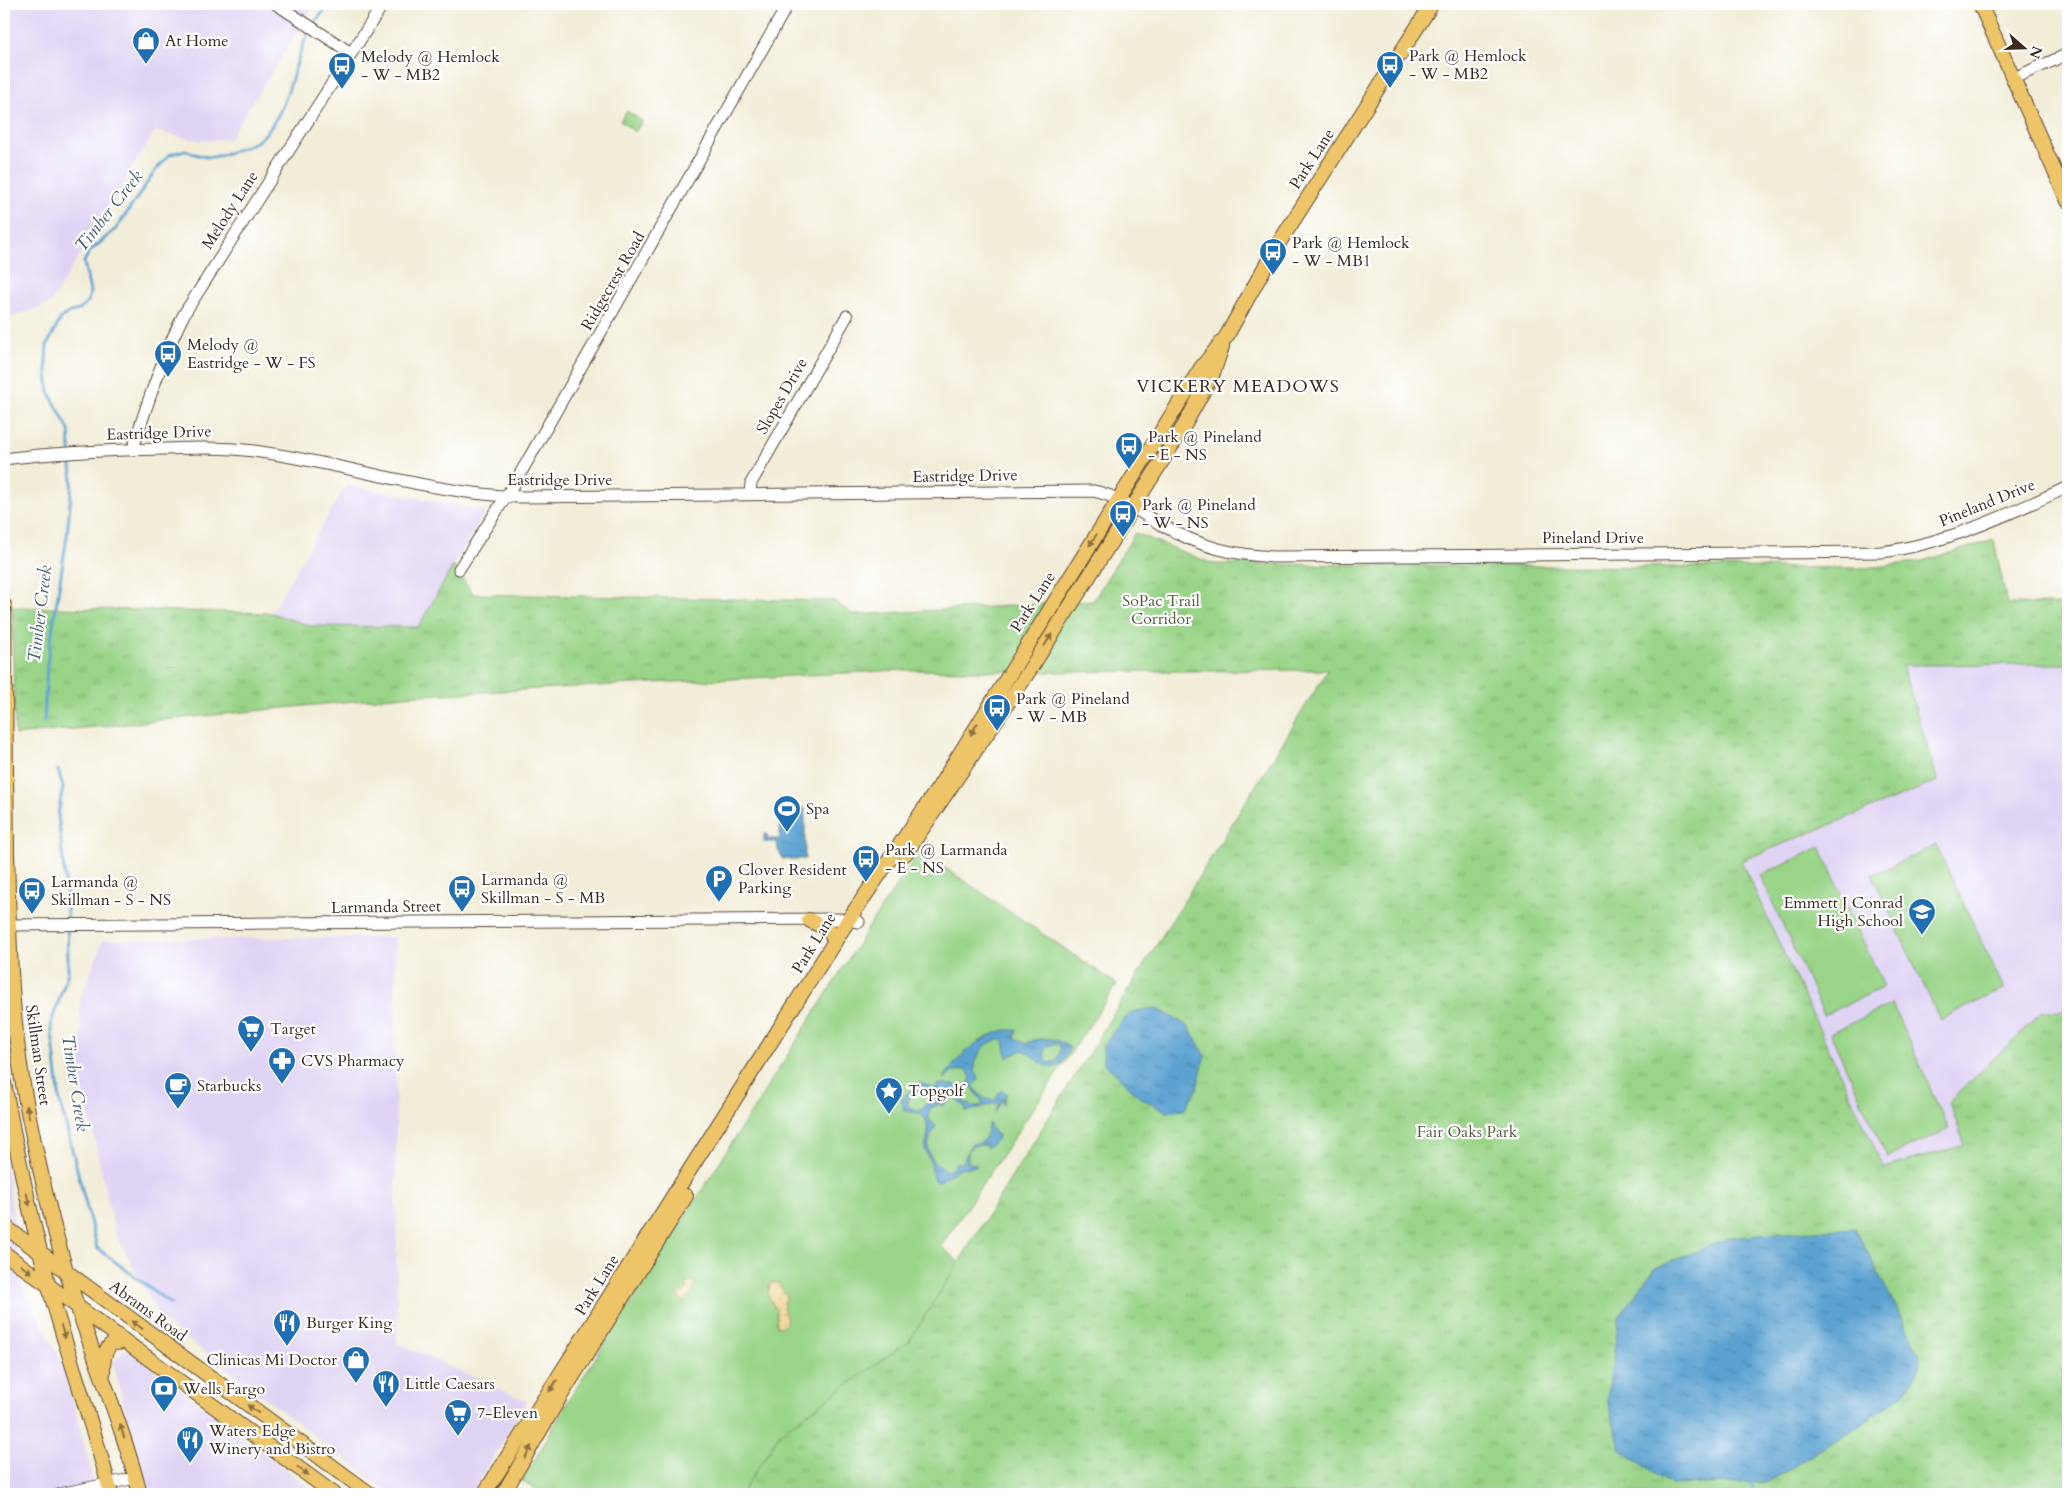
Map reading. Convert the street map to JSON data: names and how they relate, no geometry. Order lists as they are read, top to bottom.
{
  "streets": {
    "main road": ["Park Lane", "Skillman Street", "Abrams Road"],
    "street": [
      "Melody Lane",
      "Ridgecrest Road",
      "Slopes Drive",
      "Eastridge Drive",
      "Pineland Drive",
      "Larmanda Street"
    ]
  },
  "crossings": [
    ["Park Lane", "Eastridge Drive"],
    ["Park Lane", "Pineland Drive"],
    ["Park Lane", "Larmanda Street"],
    ["Melody Lane", "Eastridge Drive"],
    ["Ridgecrest Road", "Eastridge Drive"],
    ["Slopes Drive", "Eastridge Drive"],
    ["Eastridge Drive", "Pineland Drive"],
    ["Larmanda Street", "Skillman Street"],
    ["Skillman Street", "Abrams Road"]
  ],
  "districts": ["VICKERY MEADOWS"],
  "water": ["Timber Creek"],
  "parks": ["SoPac Trail Corridor", "Fair Oaks Park"],
  "places": {
    "shop": ["At Home", "Clinicas Mi Doctor"],
    "bus stop": [
      "Park @ Hemlock - W - MB2",
      "Melody @ Hemlock - W - MB2",
      "Park @ Hemlock - W - MB1",
      "Melody @ Eastridge - W - FS",
      "Park @ Pineland - E - NS",
      "Park @ Pineland - W - NS",
      "Park @ Pineland - W - MB",
      "Park @ Larmanda - E - NS",
      "Larmanda @ Skillman - S - MB",
      "Larmanda @ Skillman - S - NS"
    ],
    "sports": ["Spa"],
    "parking": ["Clover Resident Parking"],
    "school or university": ["Emmett J Conrad High School"],
    "supermarket": ["Target", "7-Eleven"],
    "pharmacy": ["CVS Pharmacy"],
    "cafe": ["Starbucks"],
    "place": ["Topgolf"],
    "restaurant": ["Burger King", "Little Caesars", "Waters Edge Winery and Bistro"],
    "bank": ["Wells Fargo"]
  },
  "north": "right"
}
